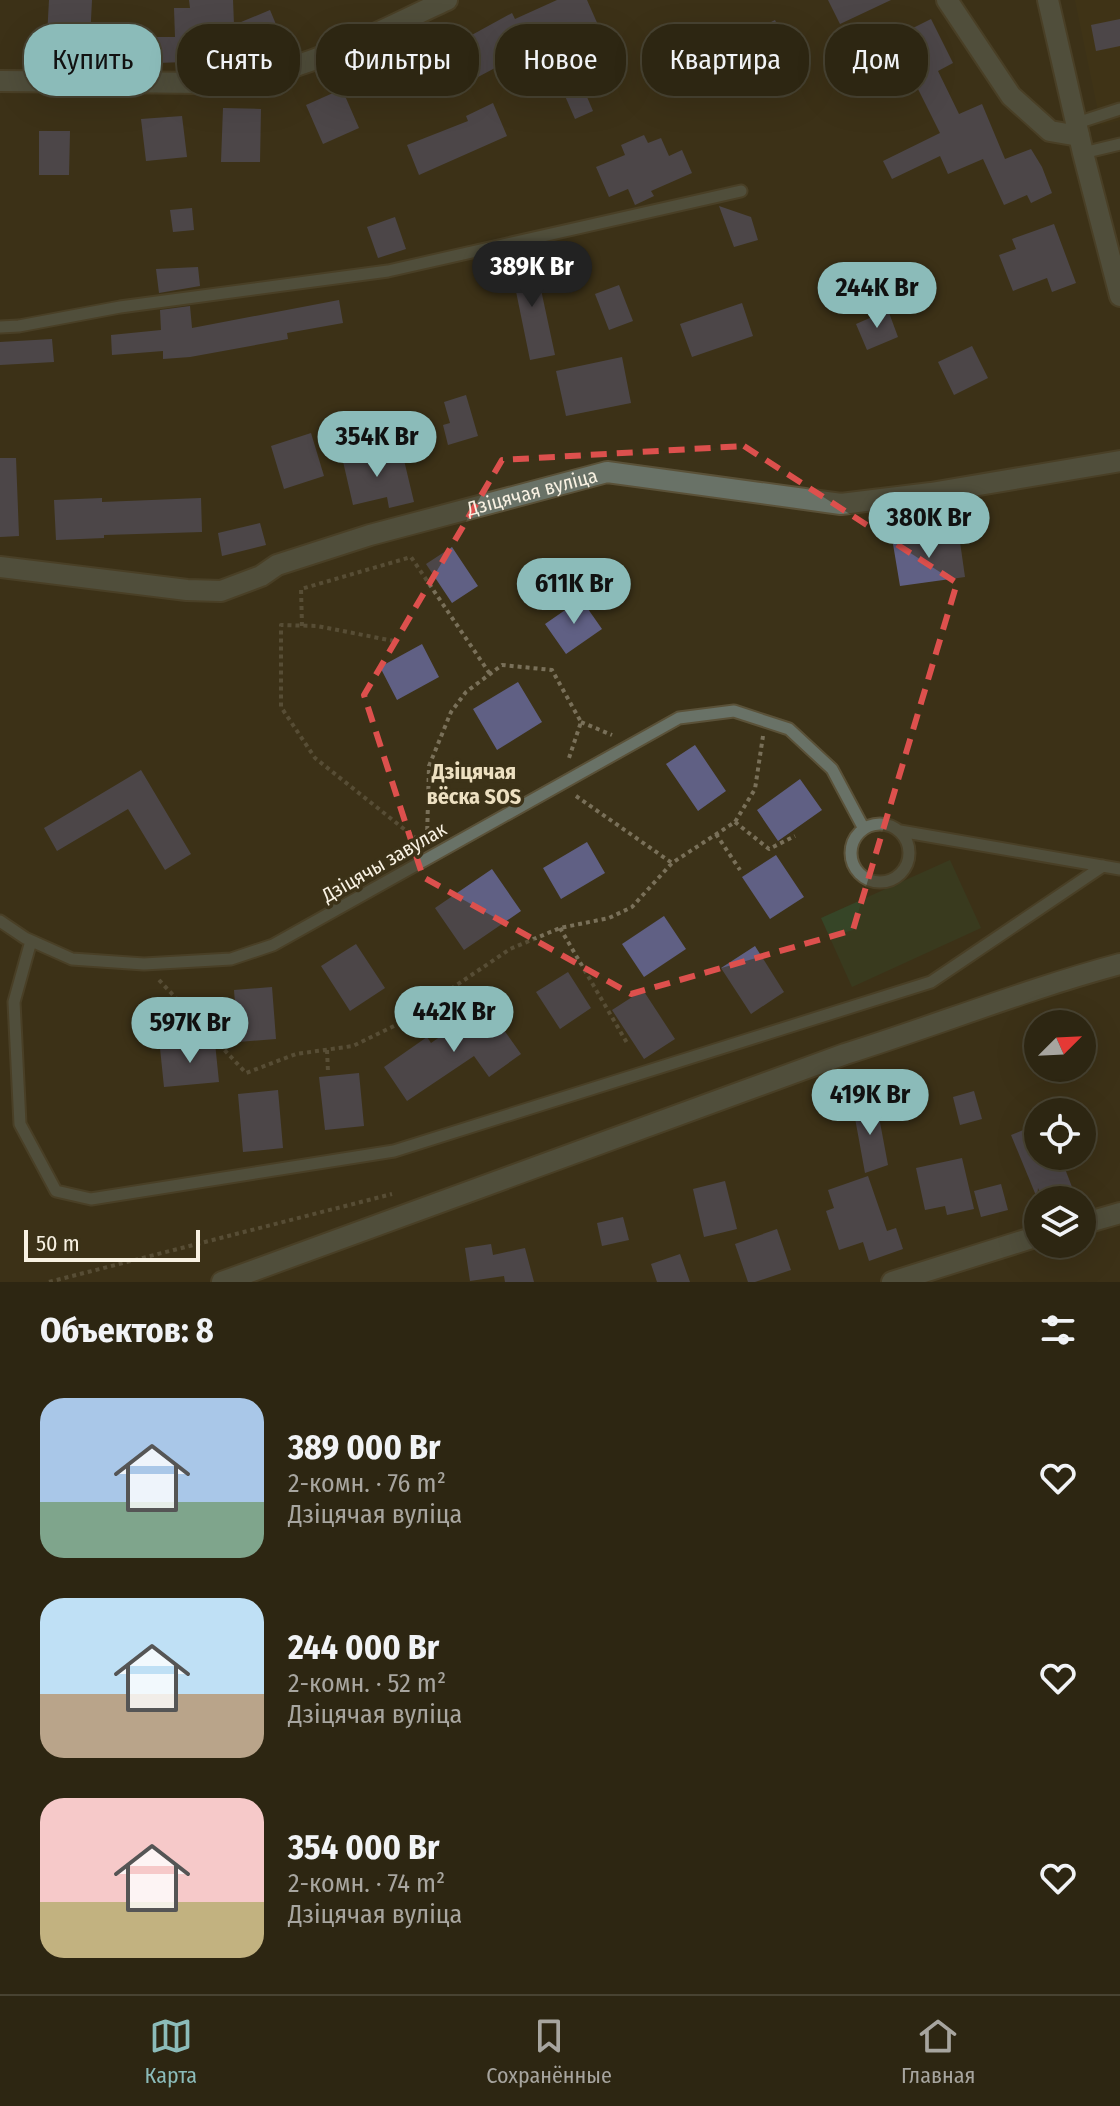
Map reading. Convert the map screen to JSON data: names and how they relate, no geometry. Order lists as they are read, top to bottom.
{
  "streets": {
    "street": ["Дзіцячая вуліца"],
    "lane": ["Дзіцячы завулак"]
  },
  "districts": ["Дзіцячая вёска SOS"],
  "scale_bar": "50 m",
  "north": "top right",
  "page": {
    "chip": [
      "Купить",
      "Снять",
      "Фильтры",
      "Новое",
      "Квартира",
      "Дом"
    ],
    "price": [
      "389K Br",
      "244K Br",
      "354K Br",
      "380K Br",
      "611K Br",
      "442K Br",
      "597K Br",
      "419K Br"
    ],
    "scale": "50 m",
    "heading": "Объектов: 8",
    "list": [
      {
        "name": "389 000 Br",
        "note": "2-комн. · 76 m² · Дзіцячая вуліца"
      },
      {
        "name": "244 000 Br",
        "note": "2-комн. · 52 m² · Дзіцячая вуліца"
      },
      {
        "name": "354 000 Br",
        "note": "2-комн. · 74 m² · Дзіцячая вуліца"
      }
    ],
    "tabs": ["Карта", "Сохранённые", "Главная"]
  }
}
